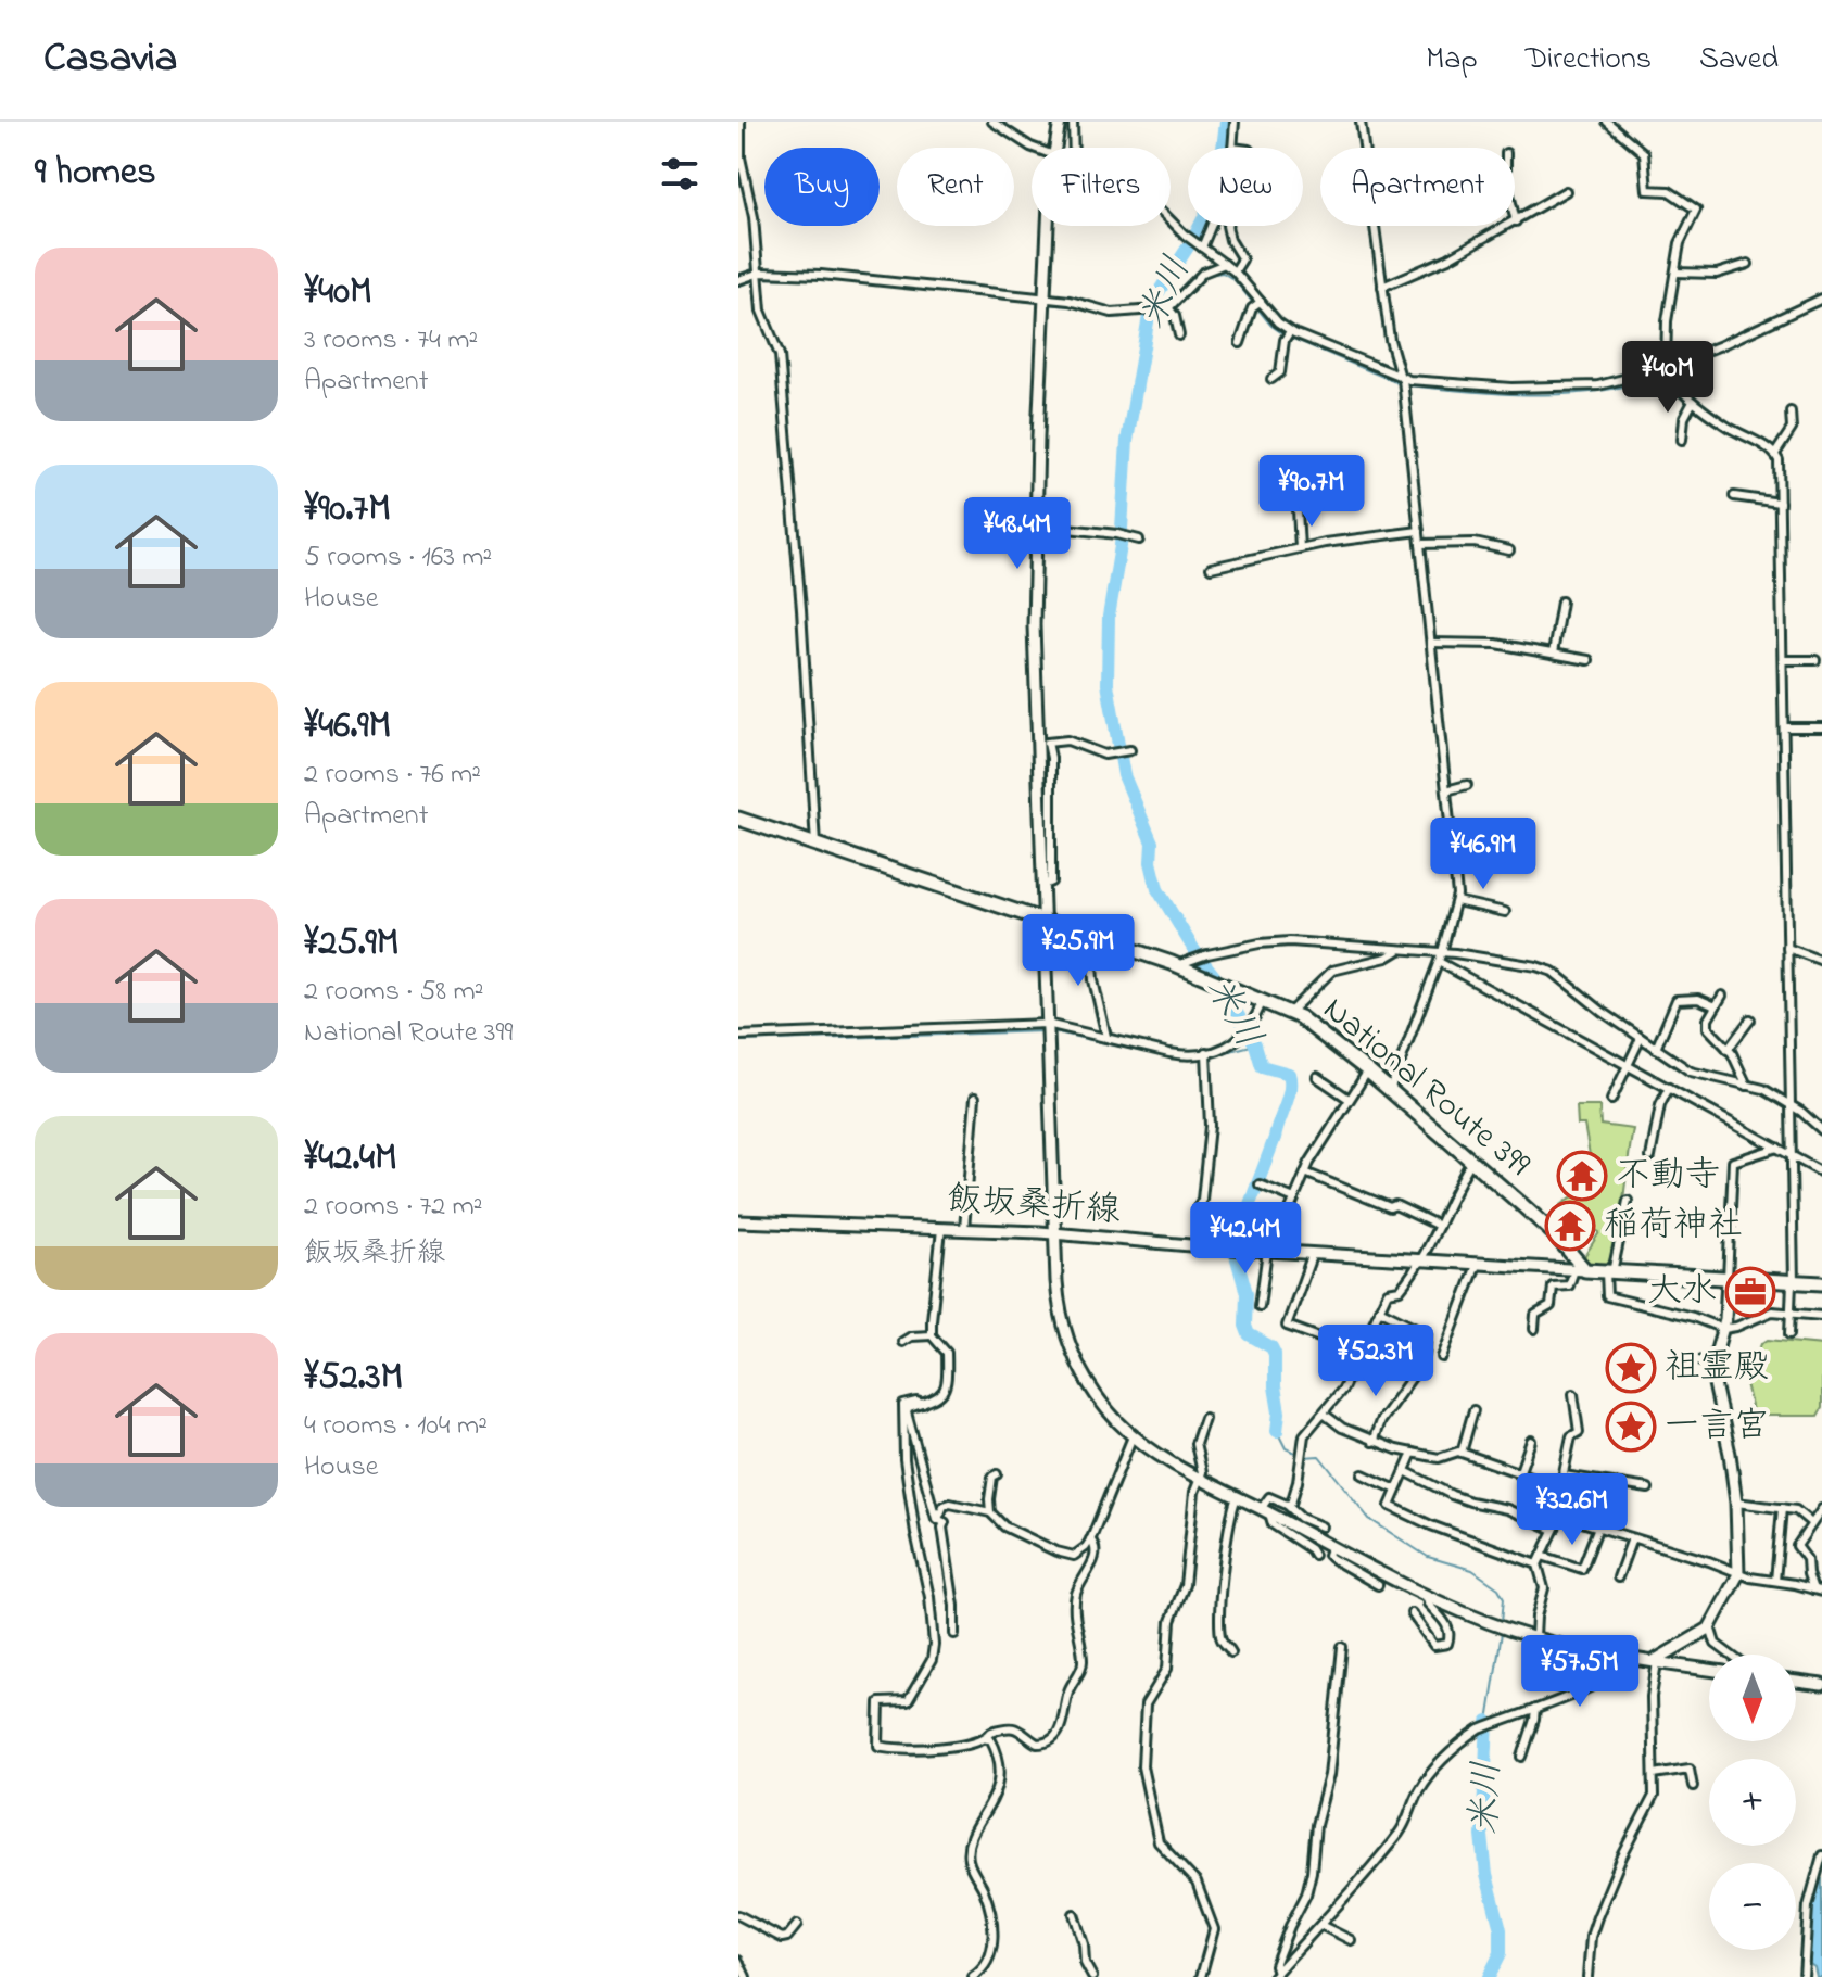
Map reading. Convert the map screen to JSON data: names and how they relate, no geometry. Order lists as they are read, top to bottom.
{
  "streets": {
    "highway": ["National Route 399"],
    "street": ["飯坂桑折線"]
  },
  "crossings": [
    ["National Route 399", "飯坂桑折線"]
  ],
  "water": ["米川"],
  "places": {
    "temple": ["不動寺", "稲荷神社"],
    "office": ["大水"],
    "place": ["祖霊殿", "一言宮"]
  },
  "north": "bottom",
  "page": {
    "header": "Casavia",
    "nav": ["Map", "Directions", "Saved"],
    "heading": "9 homes",
    "chip": [
      "Buy",
      "Rent",
      "Filters",
      "New",
      "Apartment"
    ],
    "list": [
      {
        "name": "¥40M",
        "note": "3 rooms · 74 m² · Apartment"
      },
      {
        "name": "¥90.7M",
        "note": "5 rooms · 163 m² · House"
      },
      {
        "name": "¥46.9M",
        "note": "2 rooms · 76 m² · Apartment"
      },
      {
        "name": "¥25.9M",
        "note": "2 rooms · 58 m² · National Route 399"
      },
      {
        "name": "¥42.4M",
        "note": "2 rooms · 72 m² · 飯坂桑折線"
      },
      {
        "name": "¥52.3M",
        "note": "4 rooms · 104 m² · House"
      }
    ],
    "price": [
      "¥40M",
      "¥90.7M",
      "¥48.4M",
      "¥46.9M",
      "¥25.9M",
      "¥42.4M",
      "¥52.3M",
      "¥32.6M",
      "¥57.5M"
    ],
    "map_buttons": ["+", "−"]
  }
}
